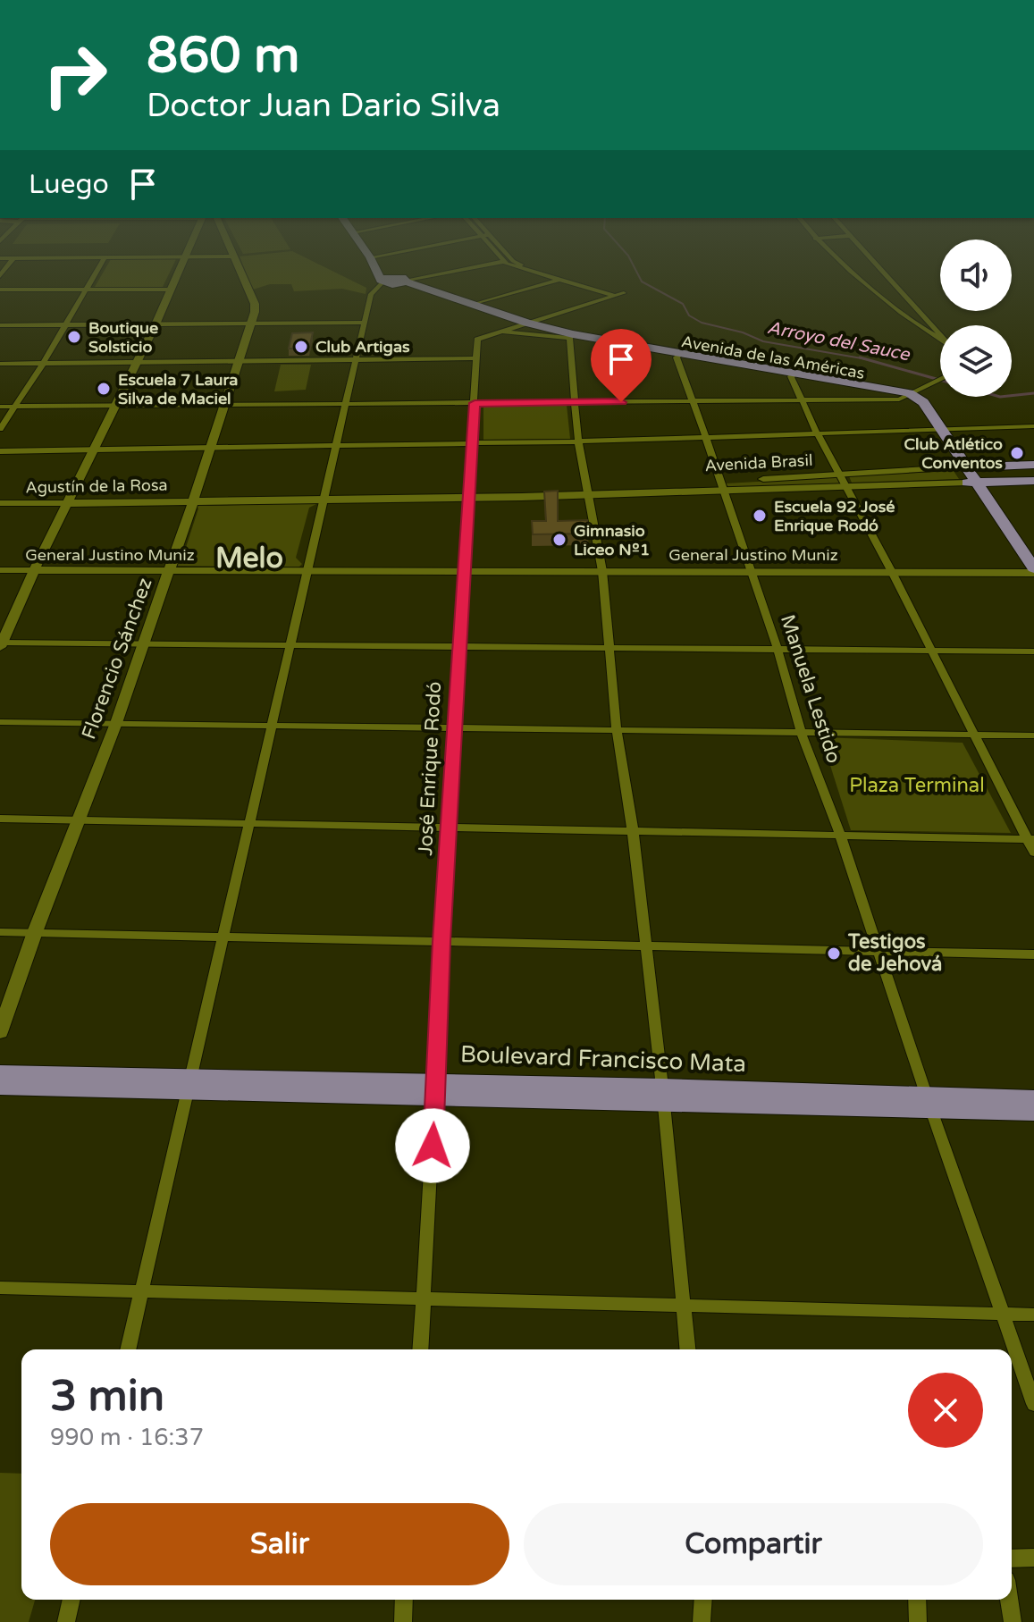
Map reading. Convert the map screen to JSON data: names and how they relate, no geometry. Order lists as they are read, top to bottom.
{
  "streets": {
    "main road": ["Avenida de las Américas", "Avenida Brasil", "Boulevard Francisco Mata"],
    "street": [
      "Agustín de la Rosa",
      "General Justino Muniz",
      "Florencio Sánchez",
      "Manuela Lestido",
      "José Enrique Rodó"
    ]
  },
  "crossings": [
    ["Avenida de las Américas", "Manuela Lestido"],
    ["Avenida Brasil", "Agustín de la Rosa"],
    ["Avenida Brasil", "Florencio Sánchez"],
    ["Avenida Brasil", "Manuela Lestido"],
    ["Avenida Brasil", "José Enrique Rodó"],
    ["Agustín de la Rosa", "Florencio Sánchez"],
    ["General Justino Muniz", "Florencio Sánchez"],
    ["General Justino Muniz", "Manuela Lestido"],
    ["General Justino Muniz", "José Enrique Rodó"],
    ["Manuela Lestido", "Boulevard Francisco Mata"],
    ["José Enrique Rodó", "Boulevard Francisco Mata"]
  ],
  "districts": ["Melo"],
  "water": ["Arroyo del Sauce"],
  "parks": ["Plaza Terminal"],
  "places": [
    "Boutique Solsticio",
    "Club Artigas",
    "Escuela 7 Laura Silva de Maciel",
    "Club Atlético Conventos",
    "Escuela 92 José Enrique Rodó",
    "Gimnasio Liceo Nº1",
    "Testigos de Jehová"
  ],
  "page": {
    "turn": ["860 m", "Doctor Juan Dario Silva"],
    "then": "Luego",
    "heading": ["3 min", "990 m · 16:37"],
    "buttons": ["Salir", "Compartir"]
  }
}
